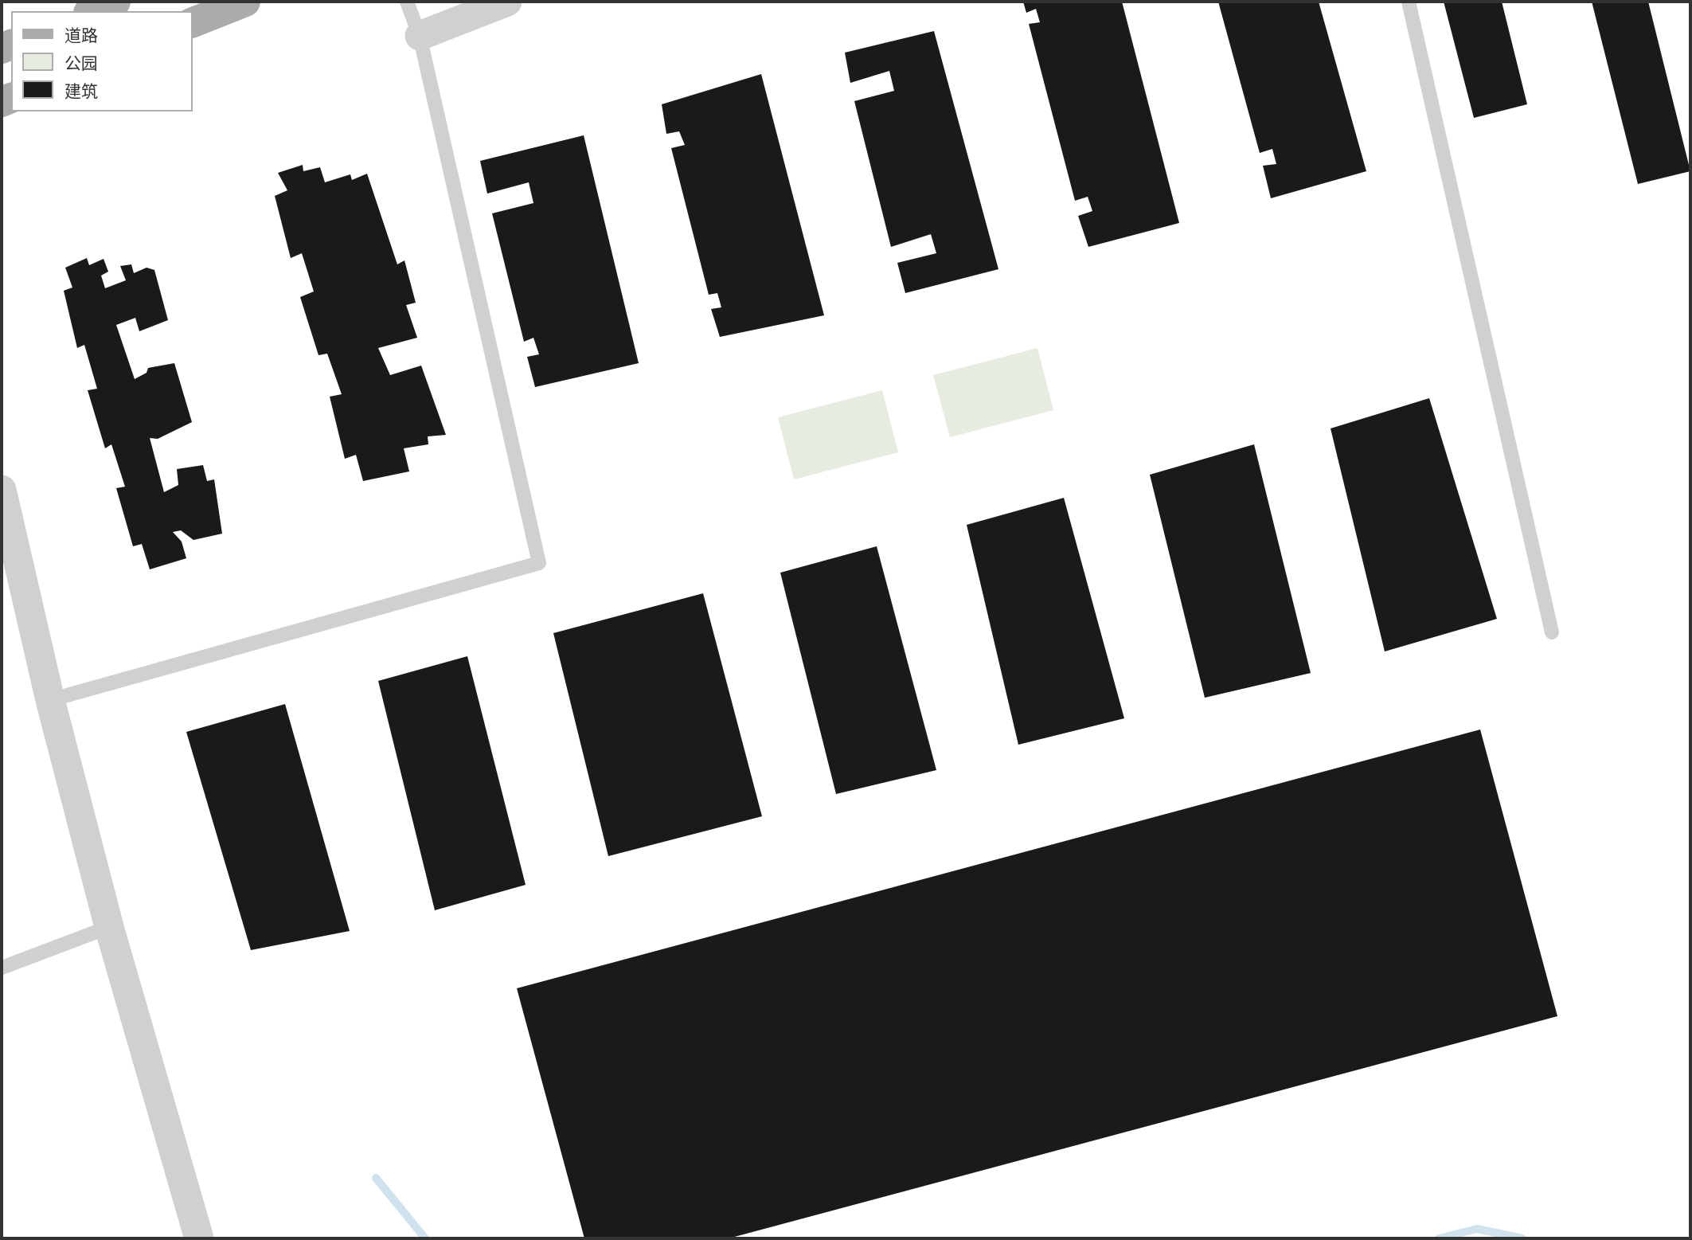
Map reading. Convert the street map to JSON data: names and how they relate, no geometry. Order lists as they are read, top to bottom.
{
  "legend": ["道路", "公园", "建筑"]
}
